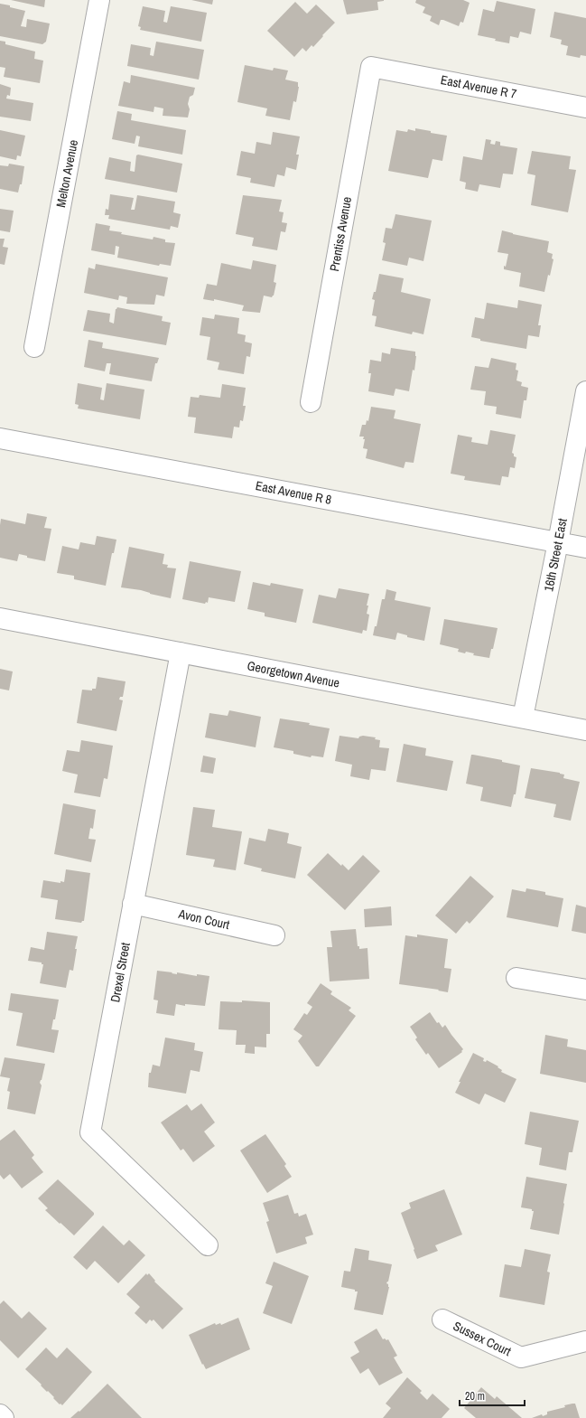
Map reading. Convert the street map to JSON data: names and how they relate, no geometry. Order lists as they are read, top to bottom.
{
  "streets": {
    "street": [
      "East Avenue R 7",
      "Melton Avenue",
      "Prentiss Avenue",
      "East Avenue R 8",
      "16th Street East",
      "Georgetown Avenue",
      "Avon Court",
      "Drexel Street",
      "Sussex Court"
    ]
  },
  "crossings": [
    ["East Avenue R 7", "Prentiss Avenue"],
    ["East Avenue R 8", "16th Street East"],
    ["16th Street East", "Georgetown Avenue"],
    ["Georgetown Avenue", "Drexel Street"],
    ["Avon Court", "Drexel Street"]
  ],
  "scale_bar": "20 m"
}
